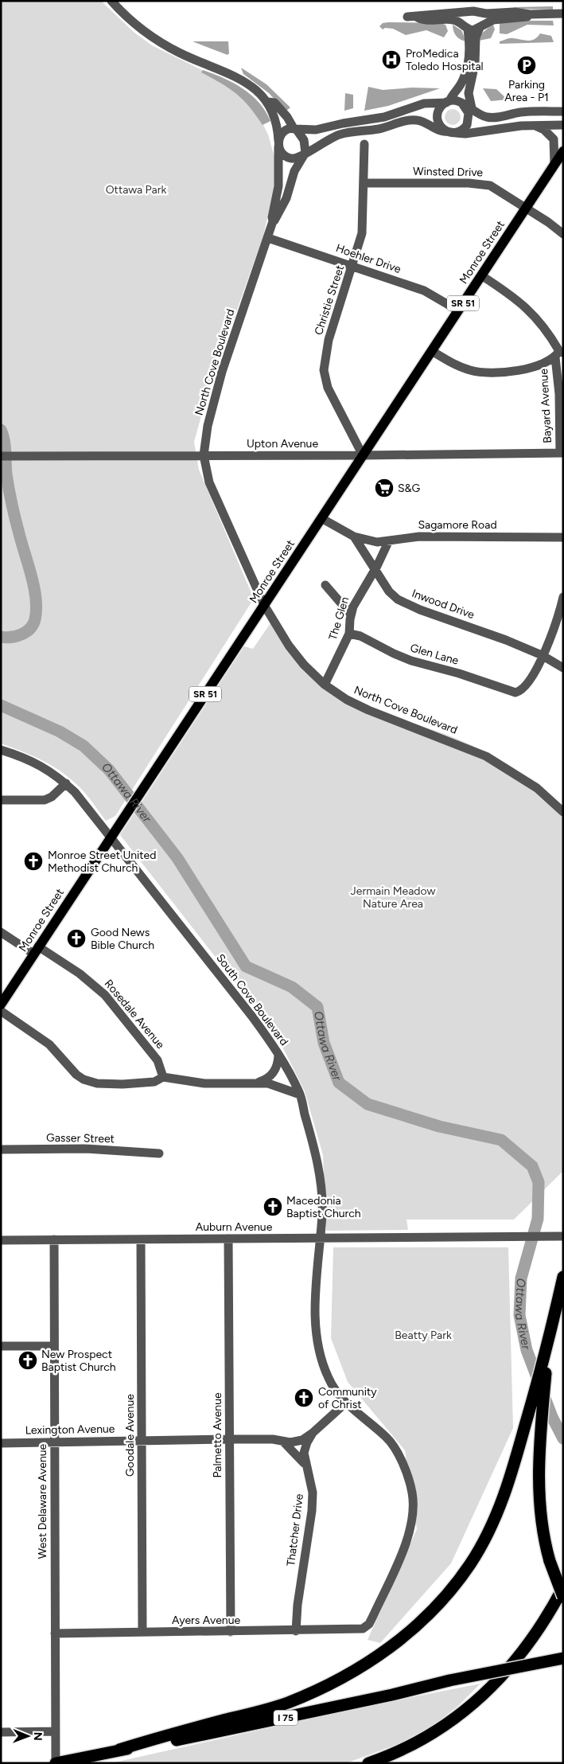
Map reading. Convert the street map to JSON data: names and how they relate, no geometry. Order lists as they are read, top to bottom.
{
  "streets": {
    "highway": ["I 75"],
    "main road": ["Monroe Street", "SR 51"],
    "street": [
      "Winsted Drive",
      "Hoehler Drive",
      "Christie Street",
      "North Cove Boulevard",
      "Bayard Avenue",
      "Upton Avenue",
      "Sagamore Road",
      "Inwood Drive",
      "The Glen",
      "Glen Lane",
      "South Cove Boulevard",
      "Rosedale Avenue",
      "Gasser Street",
      "Auburn Avenue",
      "Lexington Avenue",
      "Goodale Avenue",
      "Palmetto Avenue",
      "West Delaware Avenue",
      "Thatcher Drive",
      "Ayers Avenue"
    ]
  },
  "crossings": [
    ["Winsted Drive", "Monroe Street"],
    ["Winsted Drive", "Christie Street"],
    ["Monroe Street", "Hoehler Drive"],
    ["Monroe Street", "Christie Street"],
    ["Monroe Street", "North Cove Boulevard"],
    ["Monroe Street", "Upton Avenue"],
    ["Monroe Street", "Inwood Drive"],
    ["Monroe Street", "South Cove Boulevard"],
    ["Monroe Street", "Rosedale Avenue"],
    ["Hoehler Drive", "Christie Street"],
    ["Hoehler Drive", "North Cove Boulevard"],
    ["Christie Street", "Upton Avenue"],
    ["North Cove Boulevard", "Upton Avenue"],
    ["North Cove Boulevard", "The Glen"],
    ["Bayard Avenue", "Upton Avenue"],
    ["Sagamore Road", "Inwood Drive"],
    ["Sagamore Road", "The Glen"],
    ["Inwood Drive", "The Glen"],
    ["Inwood Drive", "Glen Lane"],
    ["The Glen", "Glen Lane"],
    ["South Cove Boulevard", "Auburn Avenue"],
    ["South Cove Boulevard", "Thatcher Drive"],
    ["South Cove Boulevard", "Ayers Avenue"],
    ["Auburn Avenue", "Goodale Avenue"],
    ["Auburn Avenue", "Palmetto Avenue"],
    ["Auburn Avenue", "West Delaware Avenue"],
    ["Lexington Avenue", "Goodale Avenue"],
    ["Lexington Avenue", "Palmetto Avenue"],
    ["Lexington Avenue", "West Delaware Avenue"],
    ["Lexington Avenue", "Thatcher Drive"],
    ["Goodale Avenue", "Ayers Avenue"],
    ["Palmetto Avenue", "Ayers Avenue"],
    ["West Delaware Avenue", "Ayers Avenue"],
    ["West Delaware Avenue", "I 75"],
    ["Thatcher Drive", "Ayers Avenue"]
  ],
  "water": ["Ottawa River"],
  "parks": ["Ottawa Park", "Jermain Meadow Nature Area", "Beatty Park"],
  "places": {
    "hospital": ["ProMedica Toledo Hospital"],
    "parking": ["Parking Area - P1"],
    "supermarket": ["S&G"],
    "church": [
      "Monroe Street United Methodist Church",
      "Good News Bible Church",
      "Macedonia Baptist Church",
      "New Prospect Baptist Church",
      "Community of Christ"
    ]
  },
  "north": "right"
}
